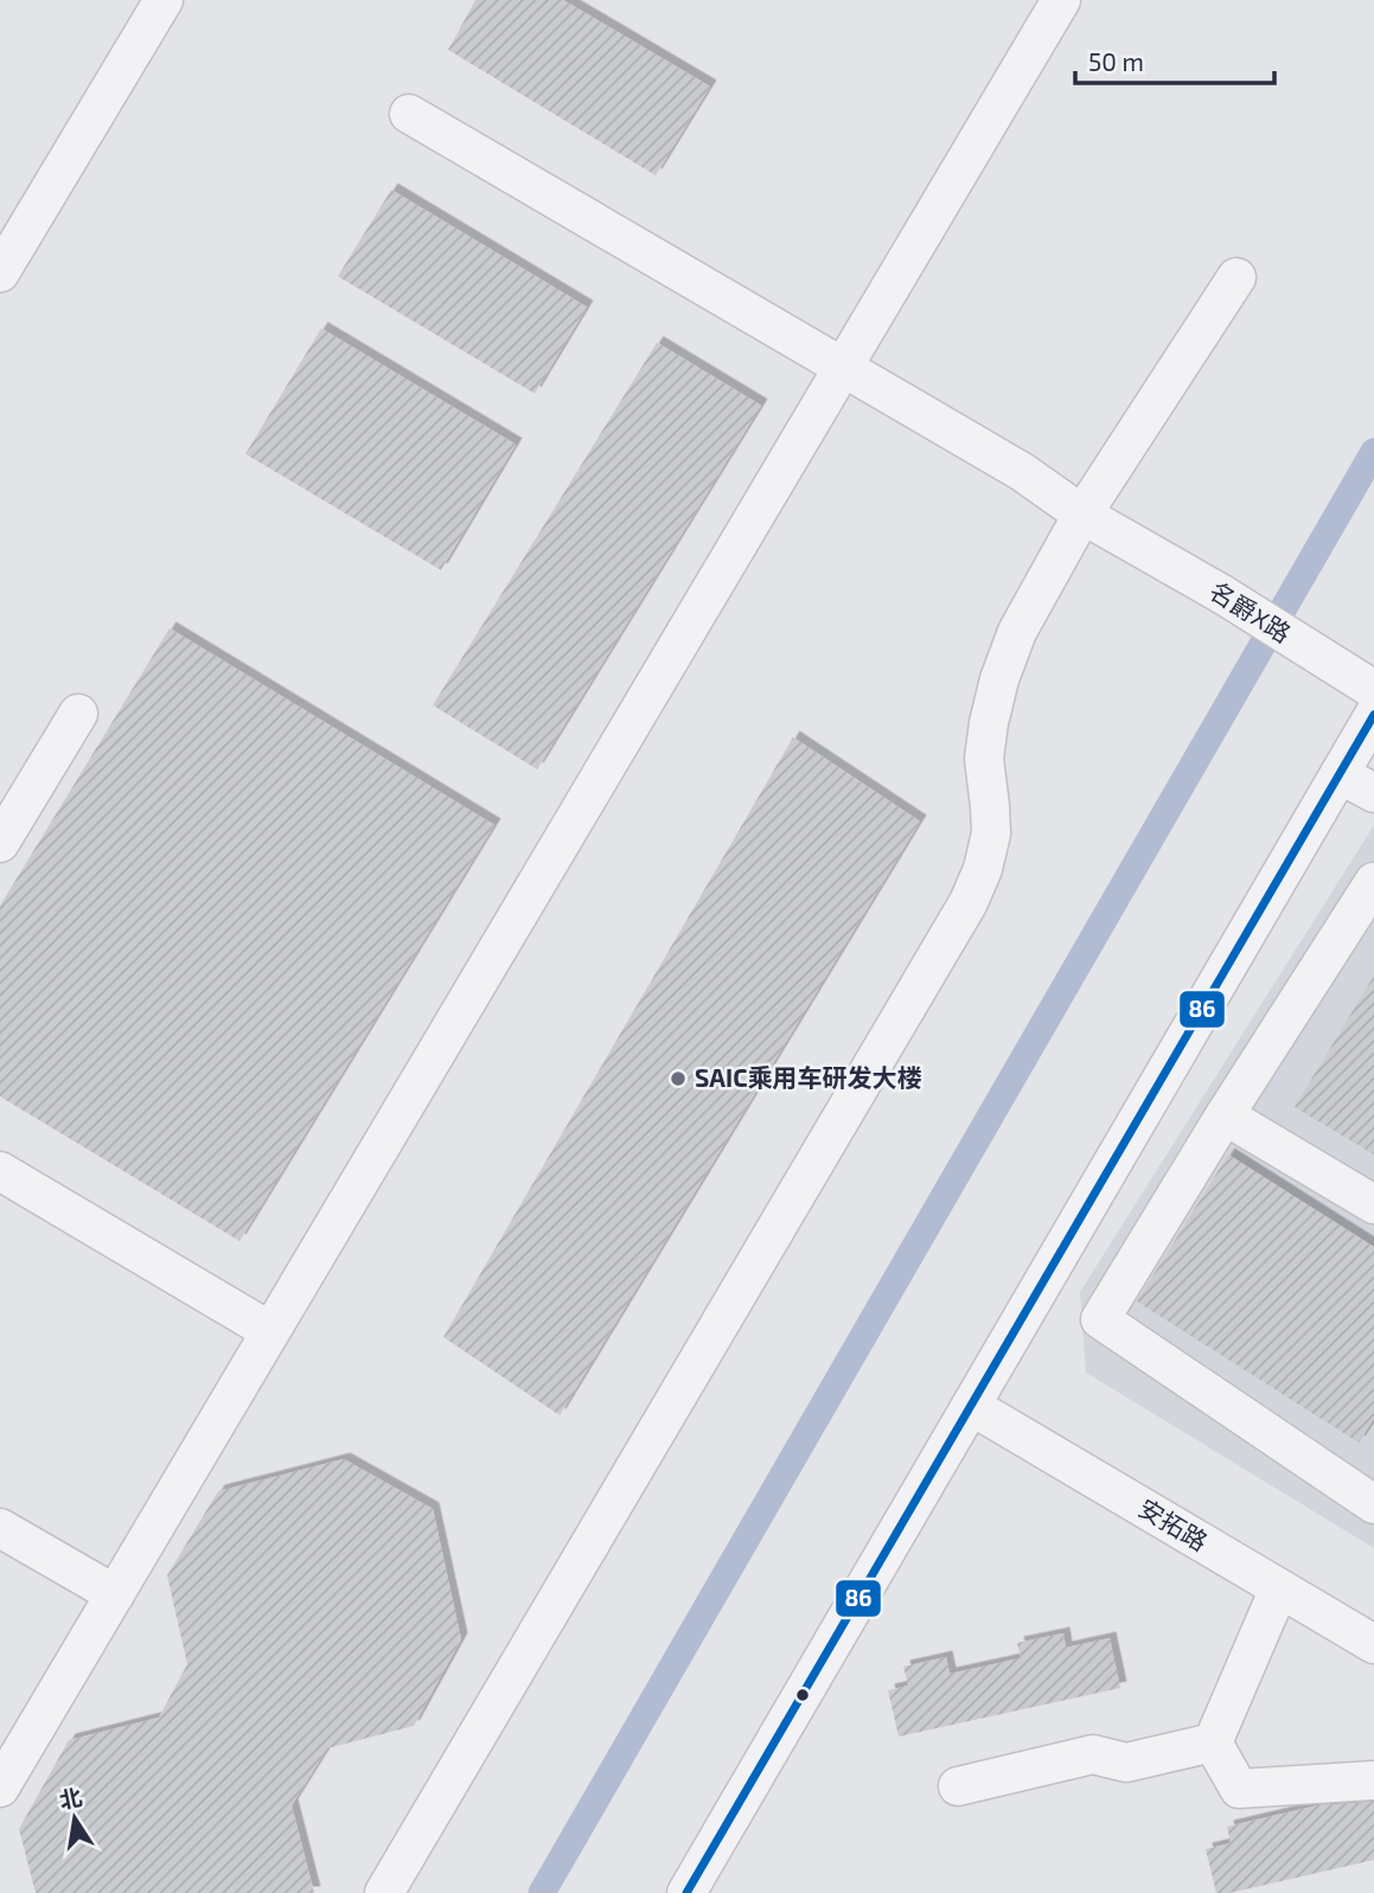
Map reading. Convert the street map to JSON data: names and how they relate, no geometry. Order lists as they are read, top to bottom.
{
  "streets": {
    "street": ["名爵X路", "安拓路"]
  },
  "places": ["SAIC乘用车研发大楼"],
  "lines": ["transit line 86"],
  "scale_bar": "50 m",
  "north": "top"
}
